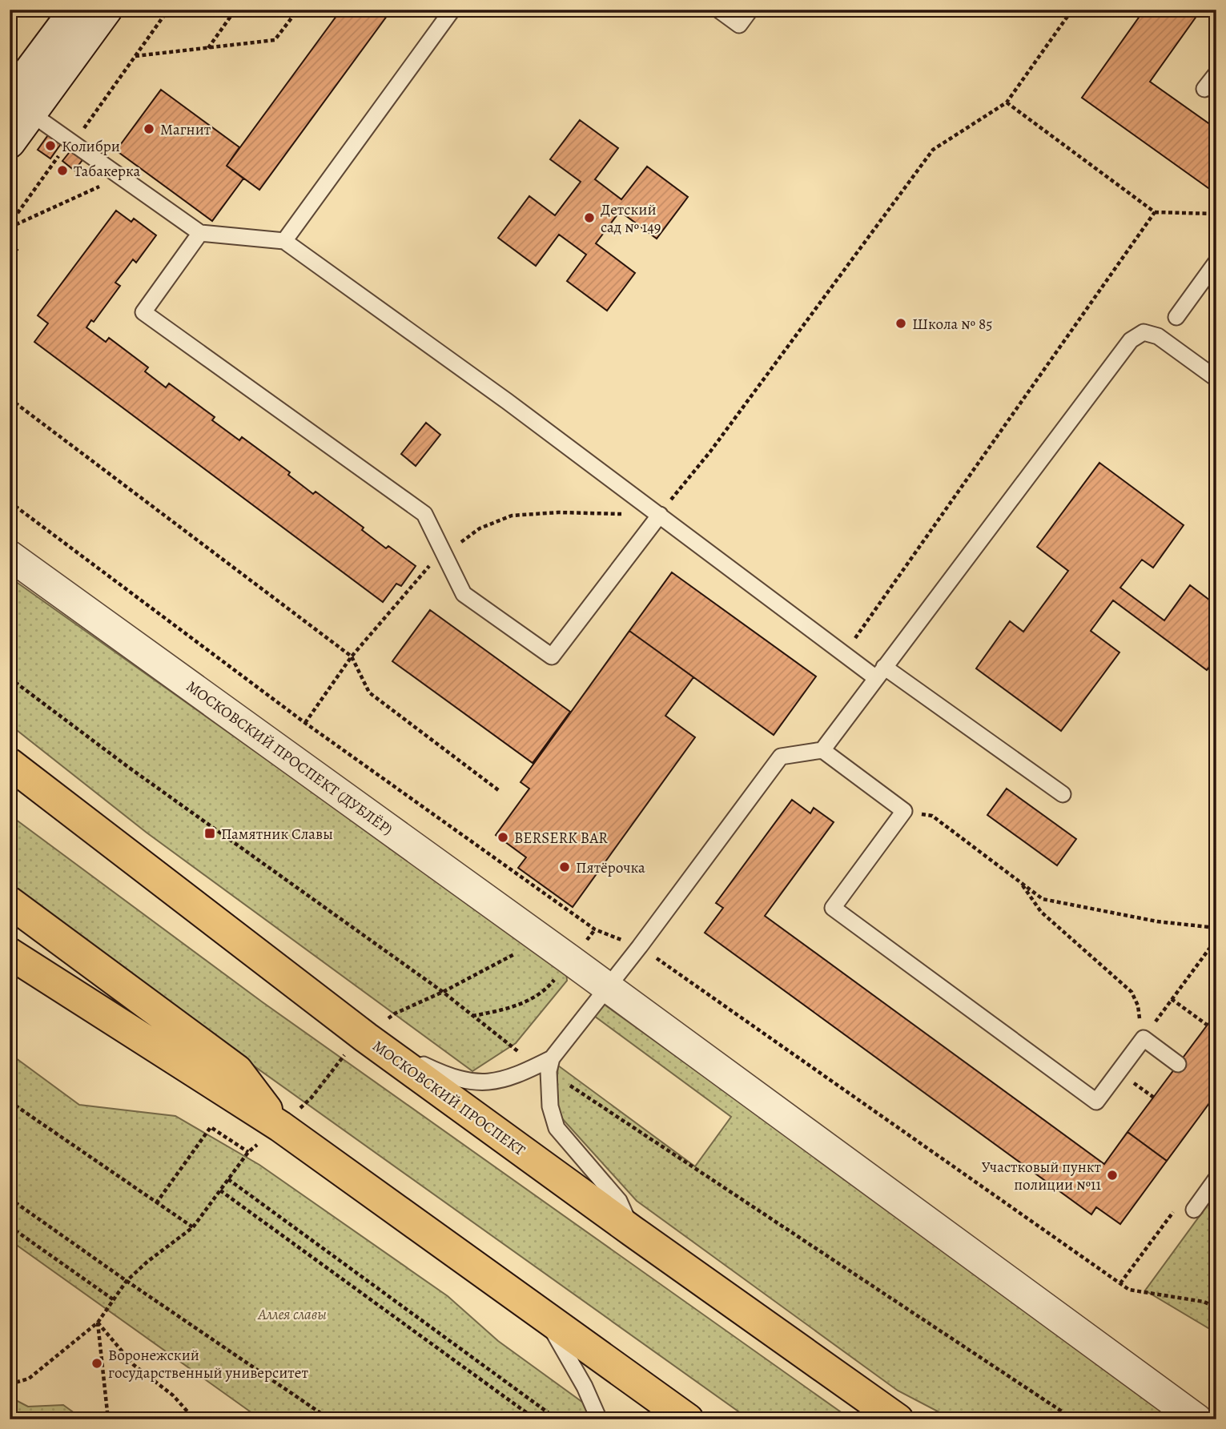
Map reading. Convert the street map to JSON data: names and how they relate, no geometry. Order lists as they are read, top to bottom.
{
  "streets": {
    "main road": ["МОСКОВСКИЙ ПРОСПЕКТ"],
    "street": ["МОСКОВСКИЙ ПРОСПЕКТ (ДУБЛЁР)"]
  },
  "parks": ["Аллея славы"],
  "places": {
    "other": [
      "Магнит",
      "Колибри",
      "Табакерка",
      "Детский сад № 149",
      "Школа № 85",
      "BERSERK BAR",
      "Пятёрочка",
      "Участковый пункт полиции №11",
      "Воронежский государственный университет"
    ],
    "transit": ["Памятник Славы"]
  }
}
